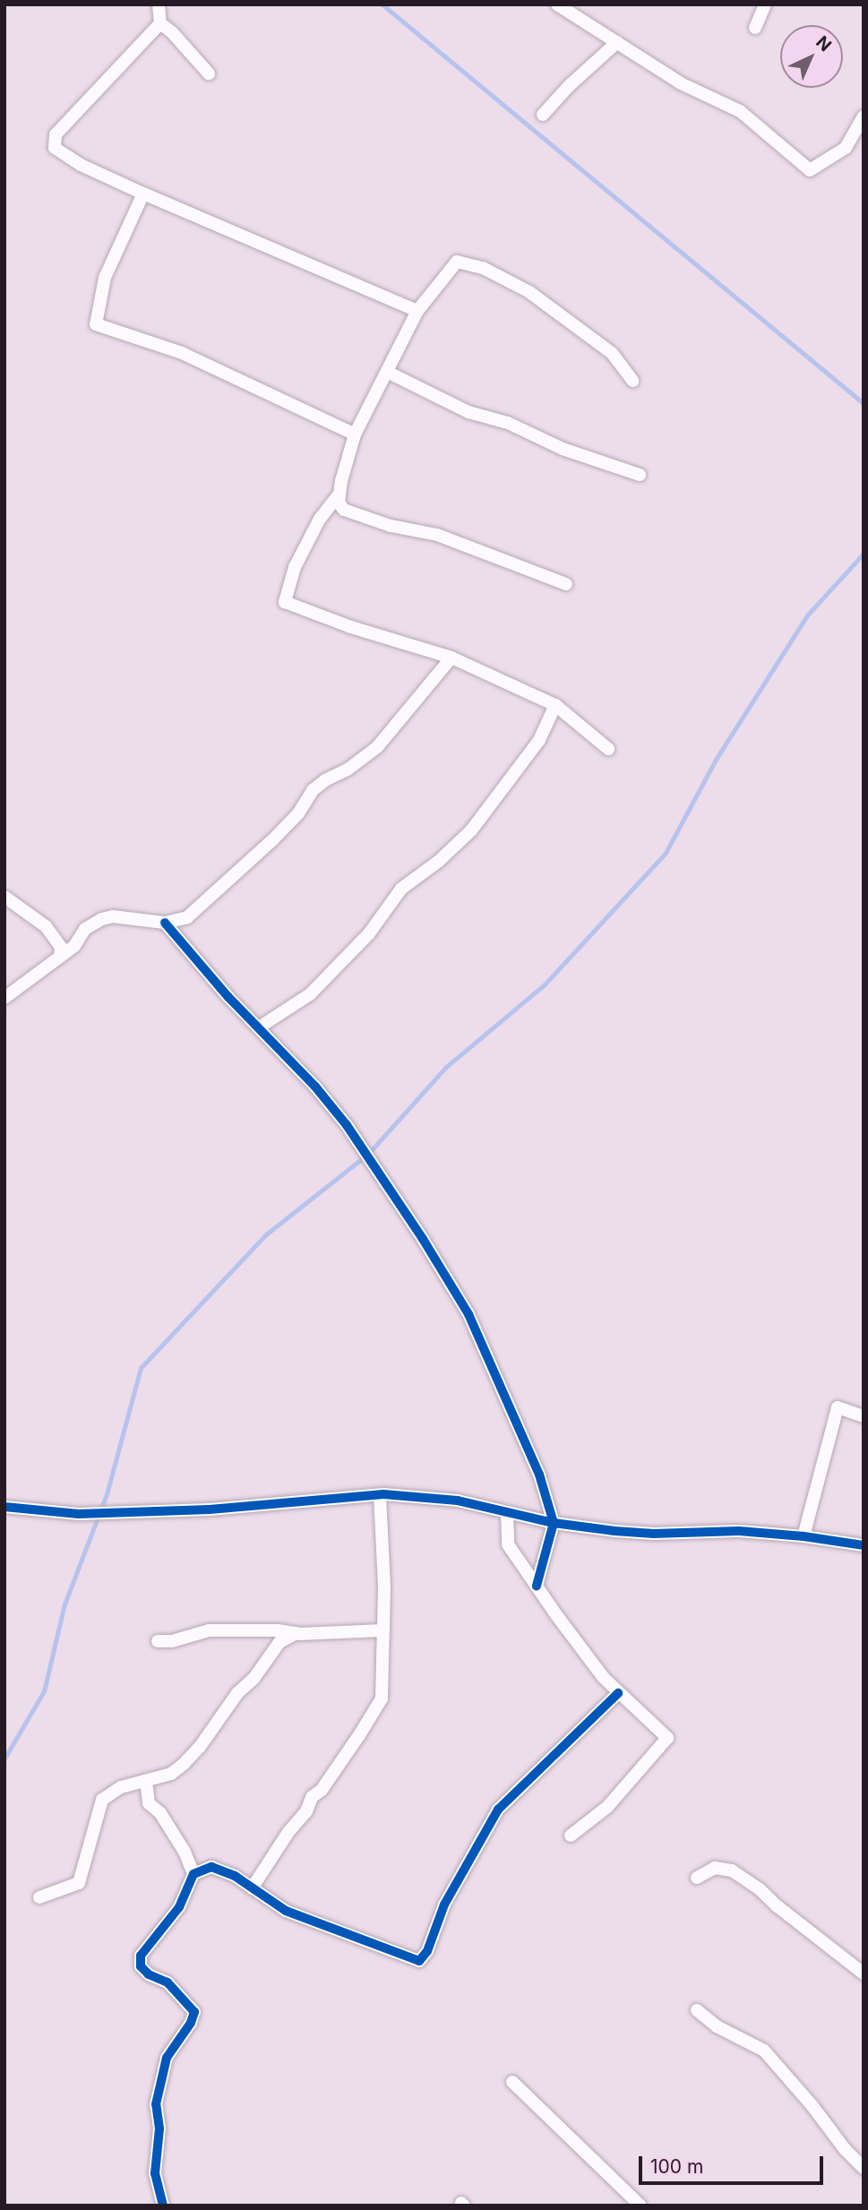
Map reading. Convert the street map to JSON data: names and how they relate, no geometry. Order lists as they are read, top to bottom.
{
  "scale_bar": "100 m",
  "north": "top right"
}
